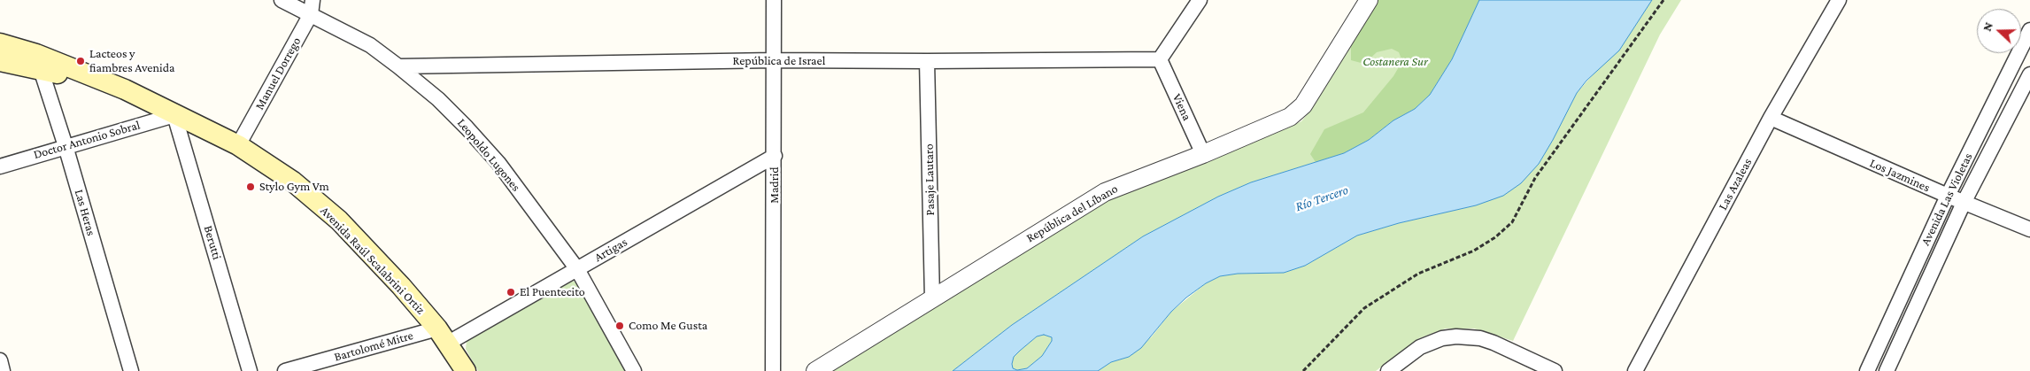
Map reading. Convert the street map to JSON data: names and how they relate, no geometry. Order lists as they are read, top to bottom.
{
  "streets": {
    "main road": ["Avenida Raúl Scalabrini Ortiz"],
    "street": [
      "República de Israel",
      "Manuel Dorrego",
      "Viena",
      "Doctor Antonio Sobral",
      "Leopoldo Lugones",
      "Los Jazmines",
      "Pasaje Lautaro",
      "Las Azaleas",
      "Madrid",
      "Avenida Las Violetas",
      "Las Heras",
      "República del Líbano",
      "Berutti",
      "Artigas",
      "Bartolomé Mitre"
    ]
  },
  "crossings": [
    ["República de Israel", "Viena"],
    ["República de Israel", "Leopoldo Lugones"],
    ["República de Israel", "Pasaje Lautaro"],
    ["República de Israel", "Madrid"],
    ["Manuel Dorrego", "Leopoldo Lugones"],
    ["Manuel Dorrego", "Avenida Raúl Scalabrini Ortiz"],
    ["Viena", "República del Líbano"],
    ["Doctor Antonio Sobral", "Las Heras"],
    ["Doctor Antonio Sobral", "Berutti"],
    ["Doctor Antonio Sobral", "Avenida Raúl Scalabrini Ortiz"],
    ["Leopoldo Lugones", "Artigas"],
    ["Los Jazmines", "Las Azaleas"],
    ["Los Jazmines", "Avenida Las Violetas"],
    ["Pasaje Lautaro", "República del Líbano"],
    ["Madrid", "Artigas"],
    ["Las Heras", "Avenida Raúl Scalabrini Ortiz"],
    ["Berutti", "Avenida Raúl Scalabrini Ortiz"],
    ["Artigas", "Avenida Raúl Scalabrini Ortiz"],
    ["Artigas", "Bartolomé Mitre"],
    ["Avenida Raúl Scalabrini Ortiz", "Bartolomé Mitre"]
  ],
  "water": ["Río Tercero"],
  "parks": ["Costanera Sur"],
  "places": [
    "Lacteos y fiambres Avenida",
    "Stylo Gym Vm",
    "El Puentecito",
    "Como Me Gusta"
  ],
  "north": "left"
}
